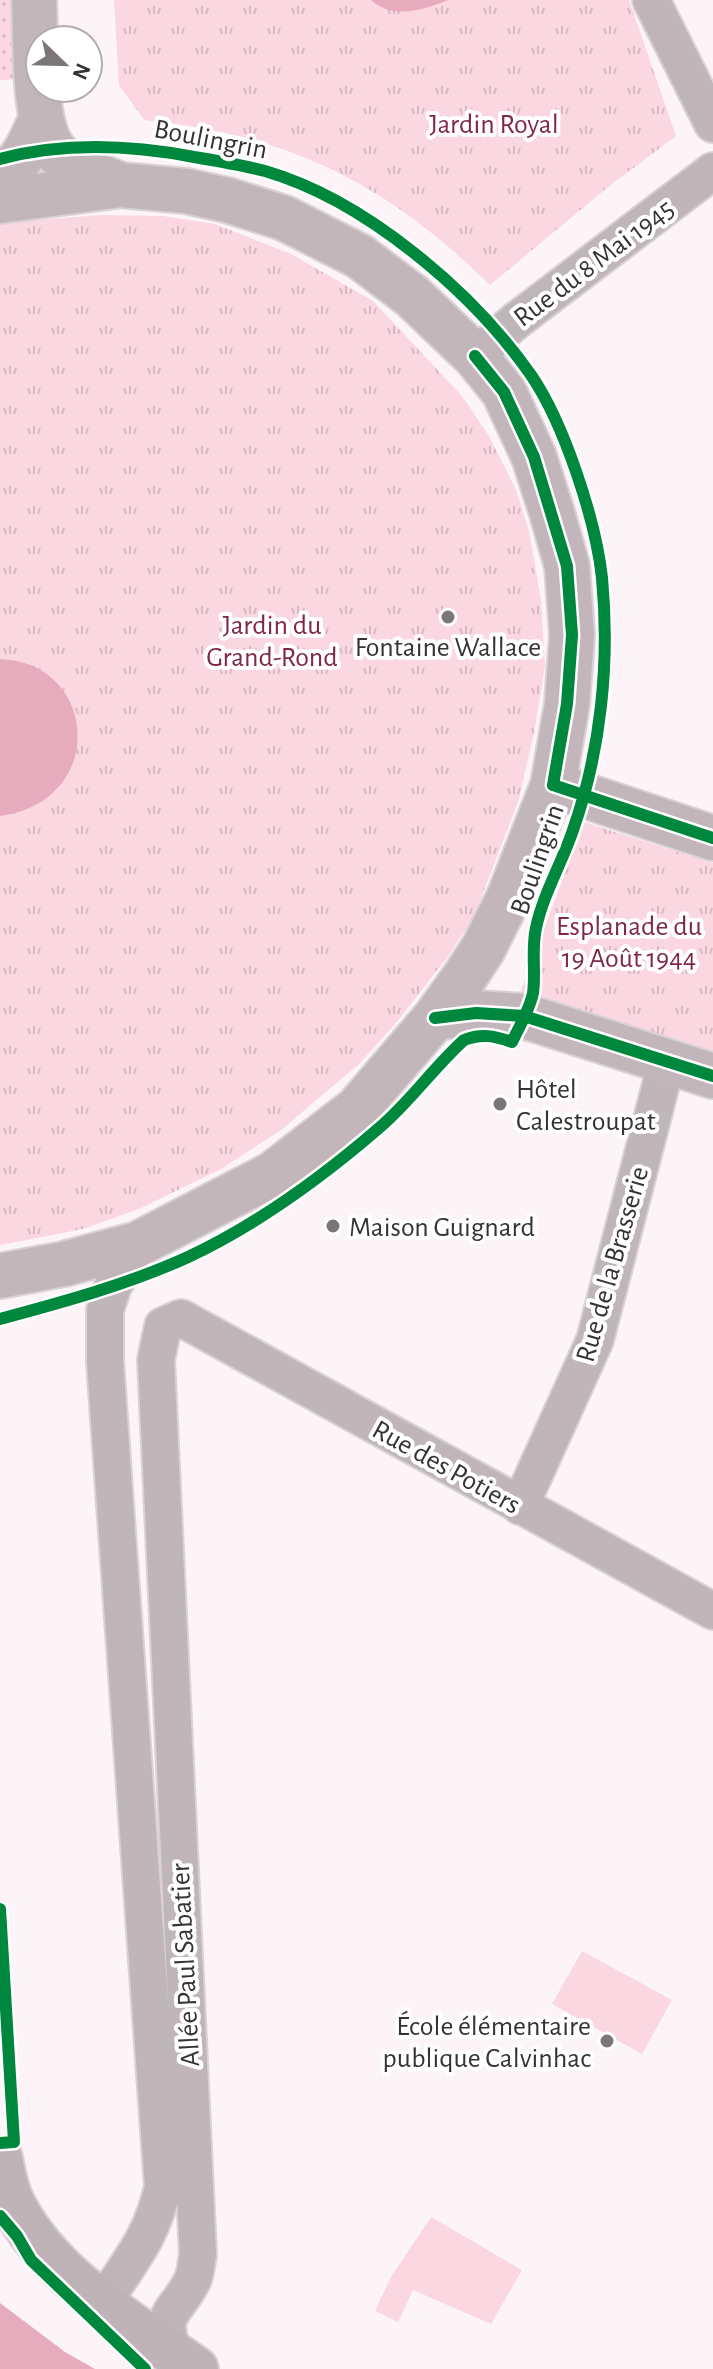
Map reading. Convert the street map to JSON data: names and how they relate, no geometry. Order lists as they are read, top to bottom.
{
  "streets": {
    "main road": ["Boulingrin"],
    "street": [
      "Rue du 8 Mai 1945",
      "Rue de la Brasserie",
      "Rue des Potiers",
      "Allée Paul Sabatier"
    ]
  },
  "crossings": [
    ["Boulingrin", "Rue du 8 Mai 1945"],
    ["Boulingrin", "Allée Paul Sabatier"],
    ["Rue de la Brasserie", "Rue des Potiers"],
    ["Rue des Potiers", "Allée Paul Sabatier"]
  ],
  "parks": ["Jardin Royal", "Jardin du Grand-Rond", "Esplanade du 19 Août 1944"],
  "places": [
    "Fontaine Wallace",
    "Hôtel Calestroupat",
    "Maison Guignard",
    "École élémentaire publique Calvinhac"
  ],
  "north": "bottom right"
}
